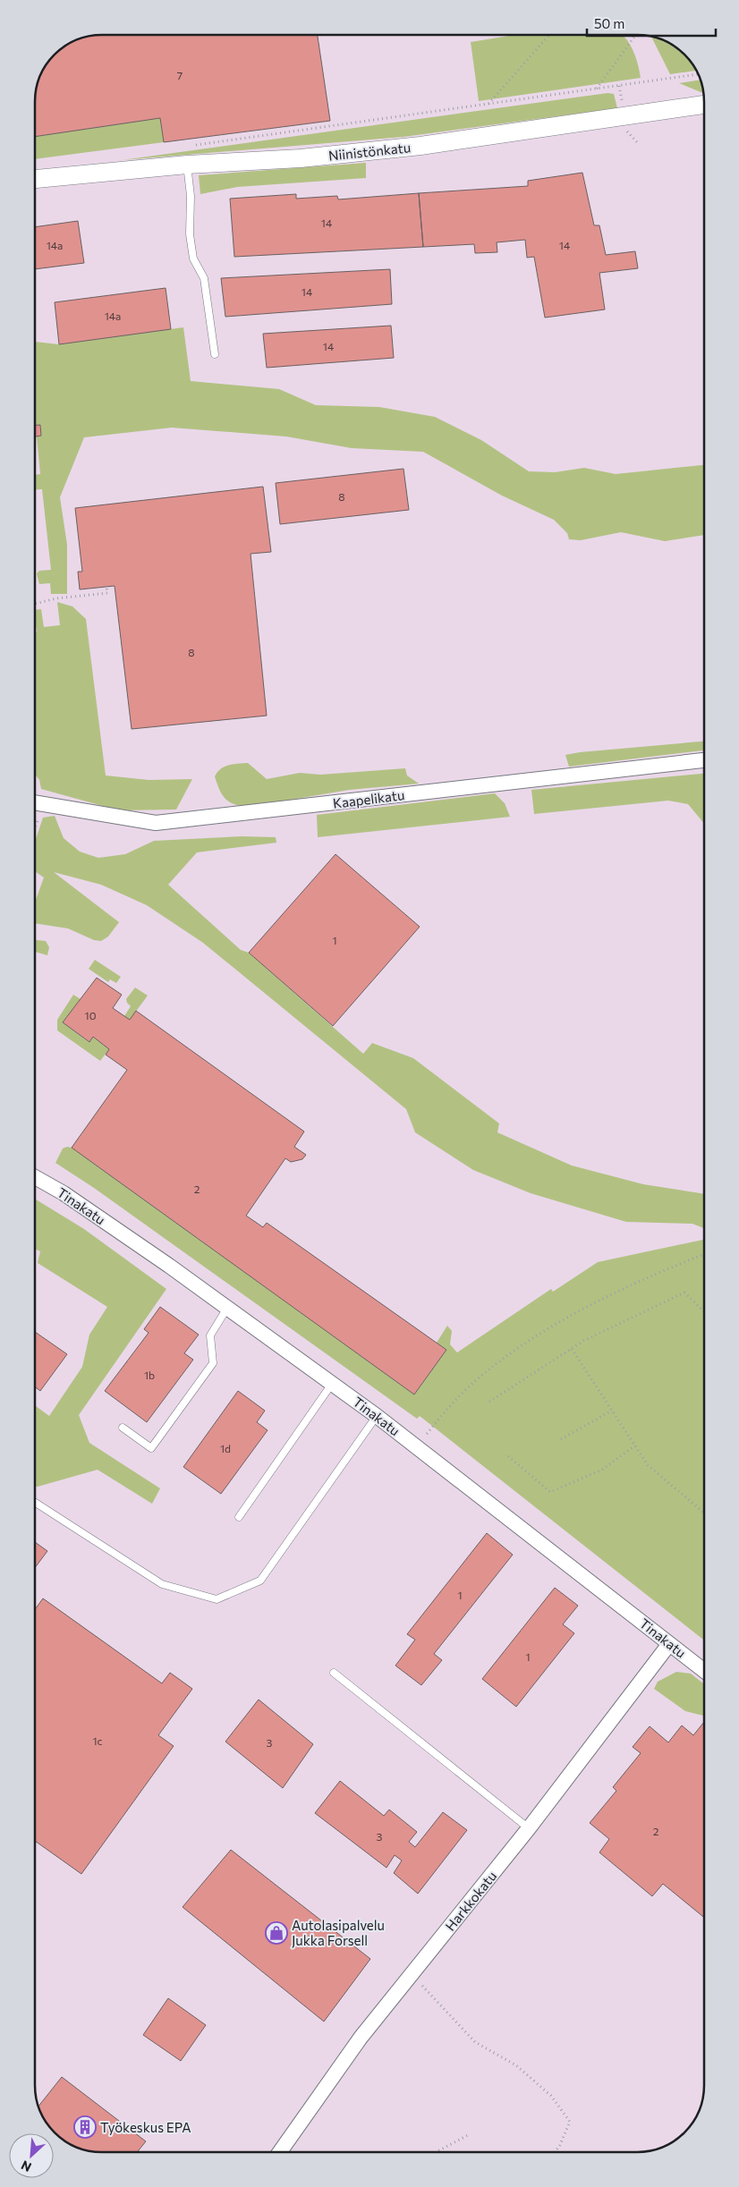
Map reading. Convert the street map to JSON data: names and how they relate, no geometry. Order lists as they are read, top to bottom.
{
  "streets": {
    "street": [
      "Niinistönkatu",
      "Kaapelikatu",
      "Tinakatu",
      "Harkkokatu"
    ]
  },
  "crossings": [
    ["Tinakatu", "Harkkokatu"]
  ],
  "places": {
    "shop": ["Autolasipalvelu Jukka Forsell"],
    "building": ["Työkeskus EPA"]
  },
  "house_numbers": [
    "7",
    "14",
    "14a",
    "14",
    "14",
    "14a",
    "14",
    "8",
    "8",
    "1",
    "10",
    "2",
    "1b",
    "1d",
    "1",
    "1",
    "1c",
    "3",
    "2",
    "3"
  ],
  "scale_bar": "50 m",
  "north": "bottom left"
}
